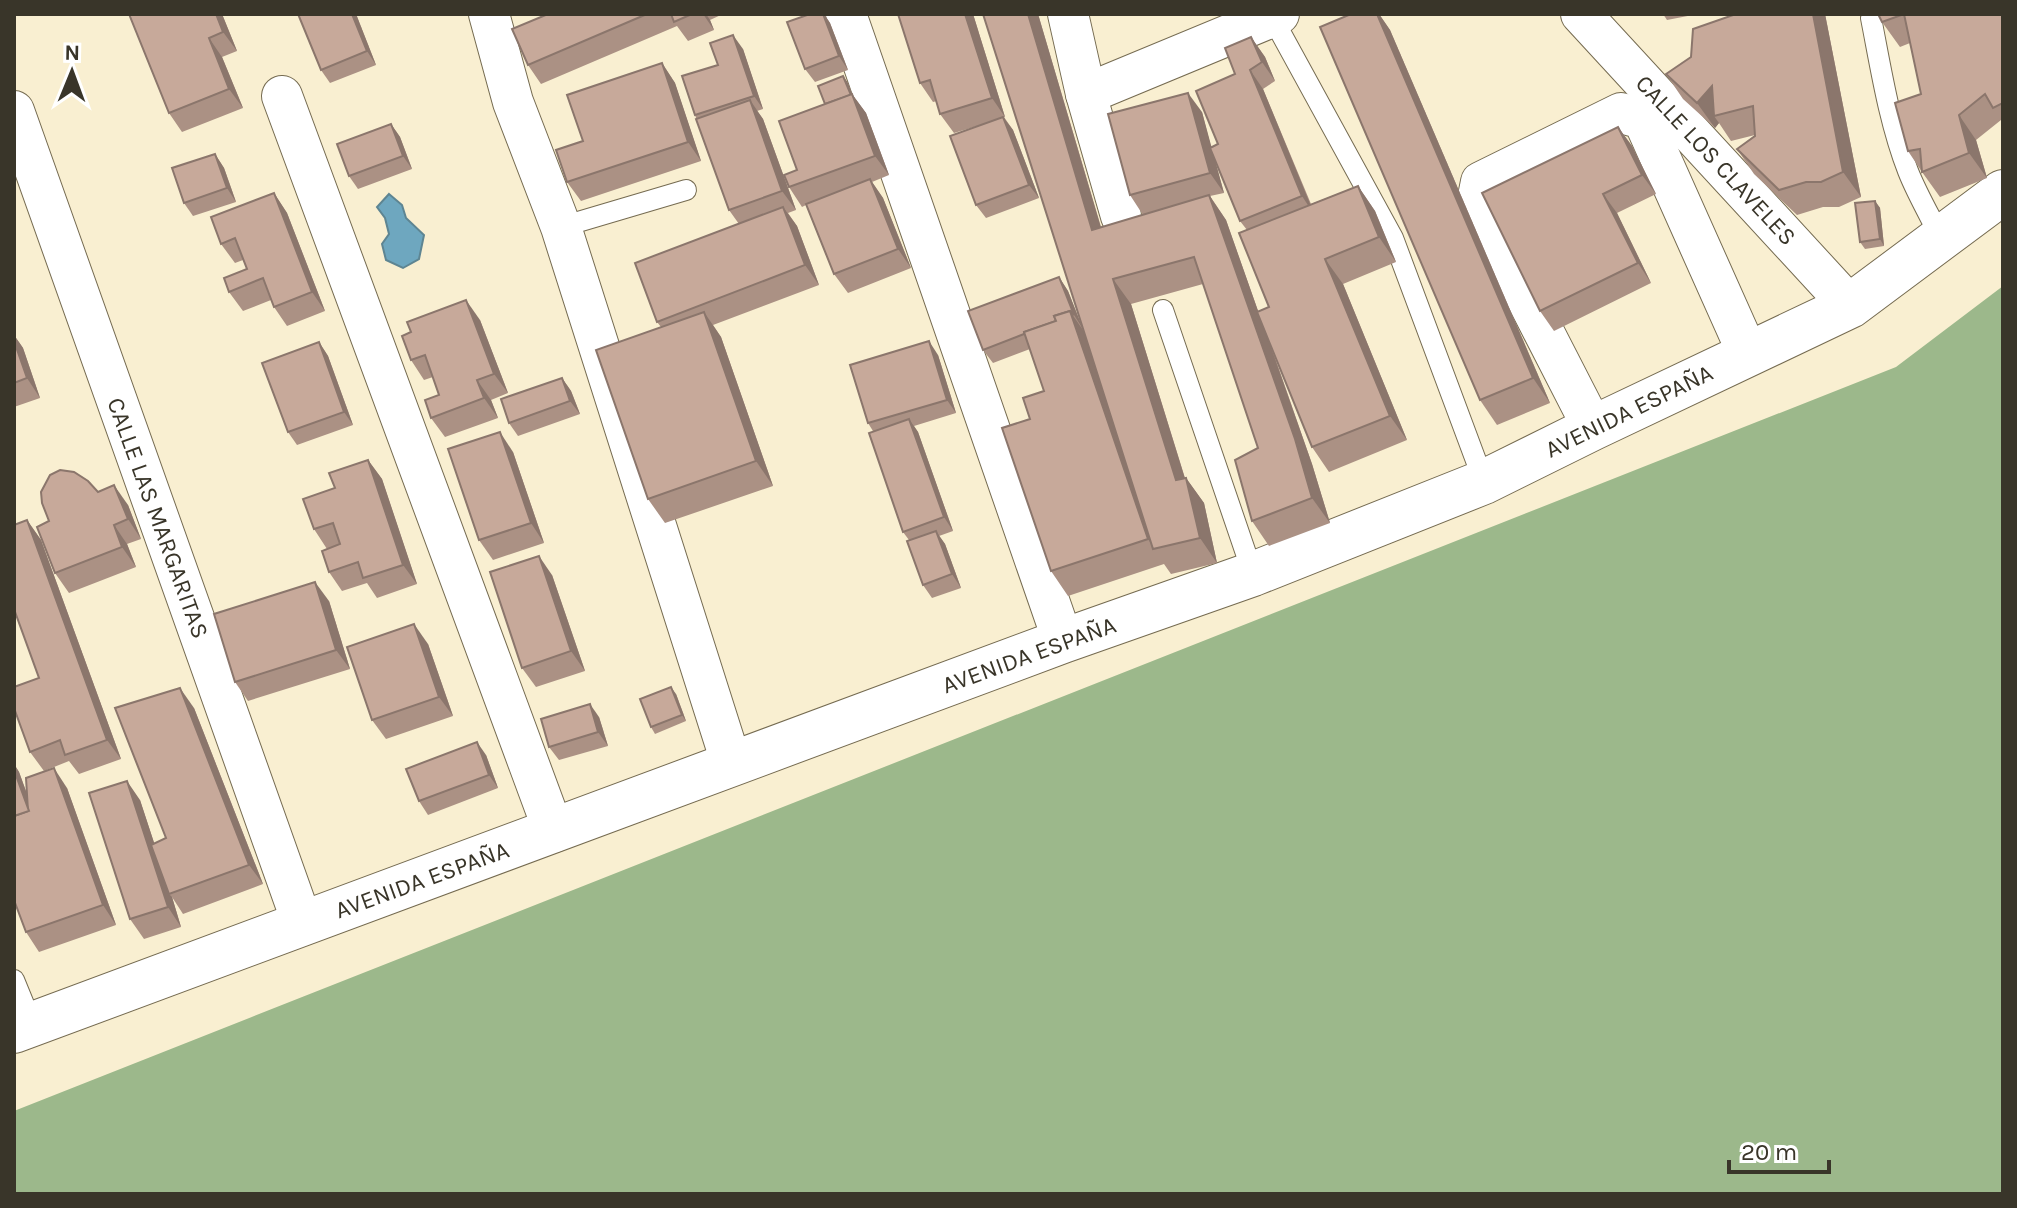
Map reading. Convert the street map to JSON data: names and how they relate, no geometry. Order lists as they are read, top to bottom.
{
  "streets": {
    "street": ["CALLE LOS CLAVELES", "AVENIDA ESPAÑA", "CALLE LAS MARGARITAS"]
  },
  "crossings": [
    ["CALLE LOS CLAVELES", "AVENIDA ESPAÑA"],
    ["AVENIDA ESPAÑA", "CALLE LAS MARGARITAS"]
  ],
  "scale_bar": "20 m",
  "north": "top"
}
